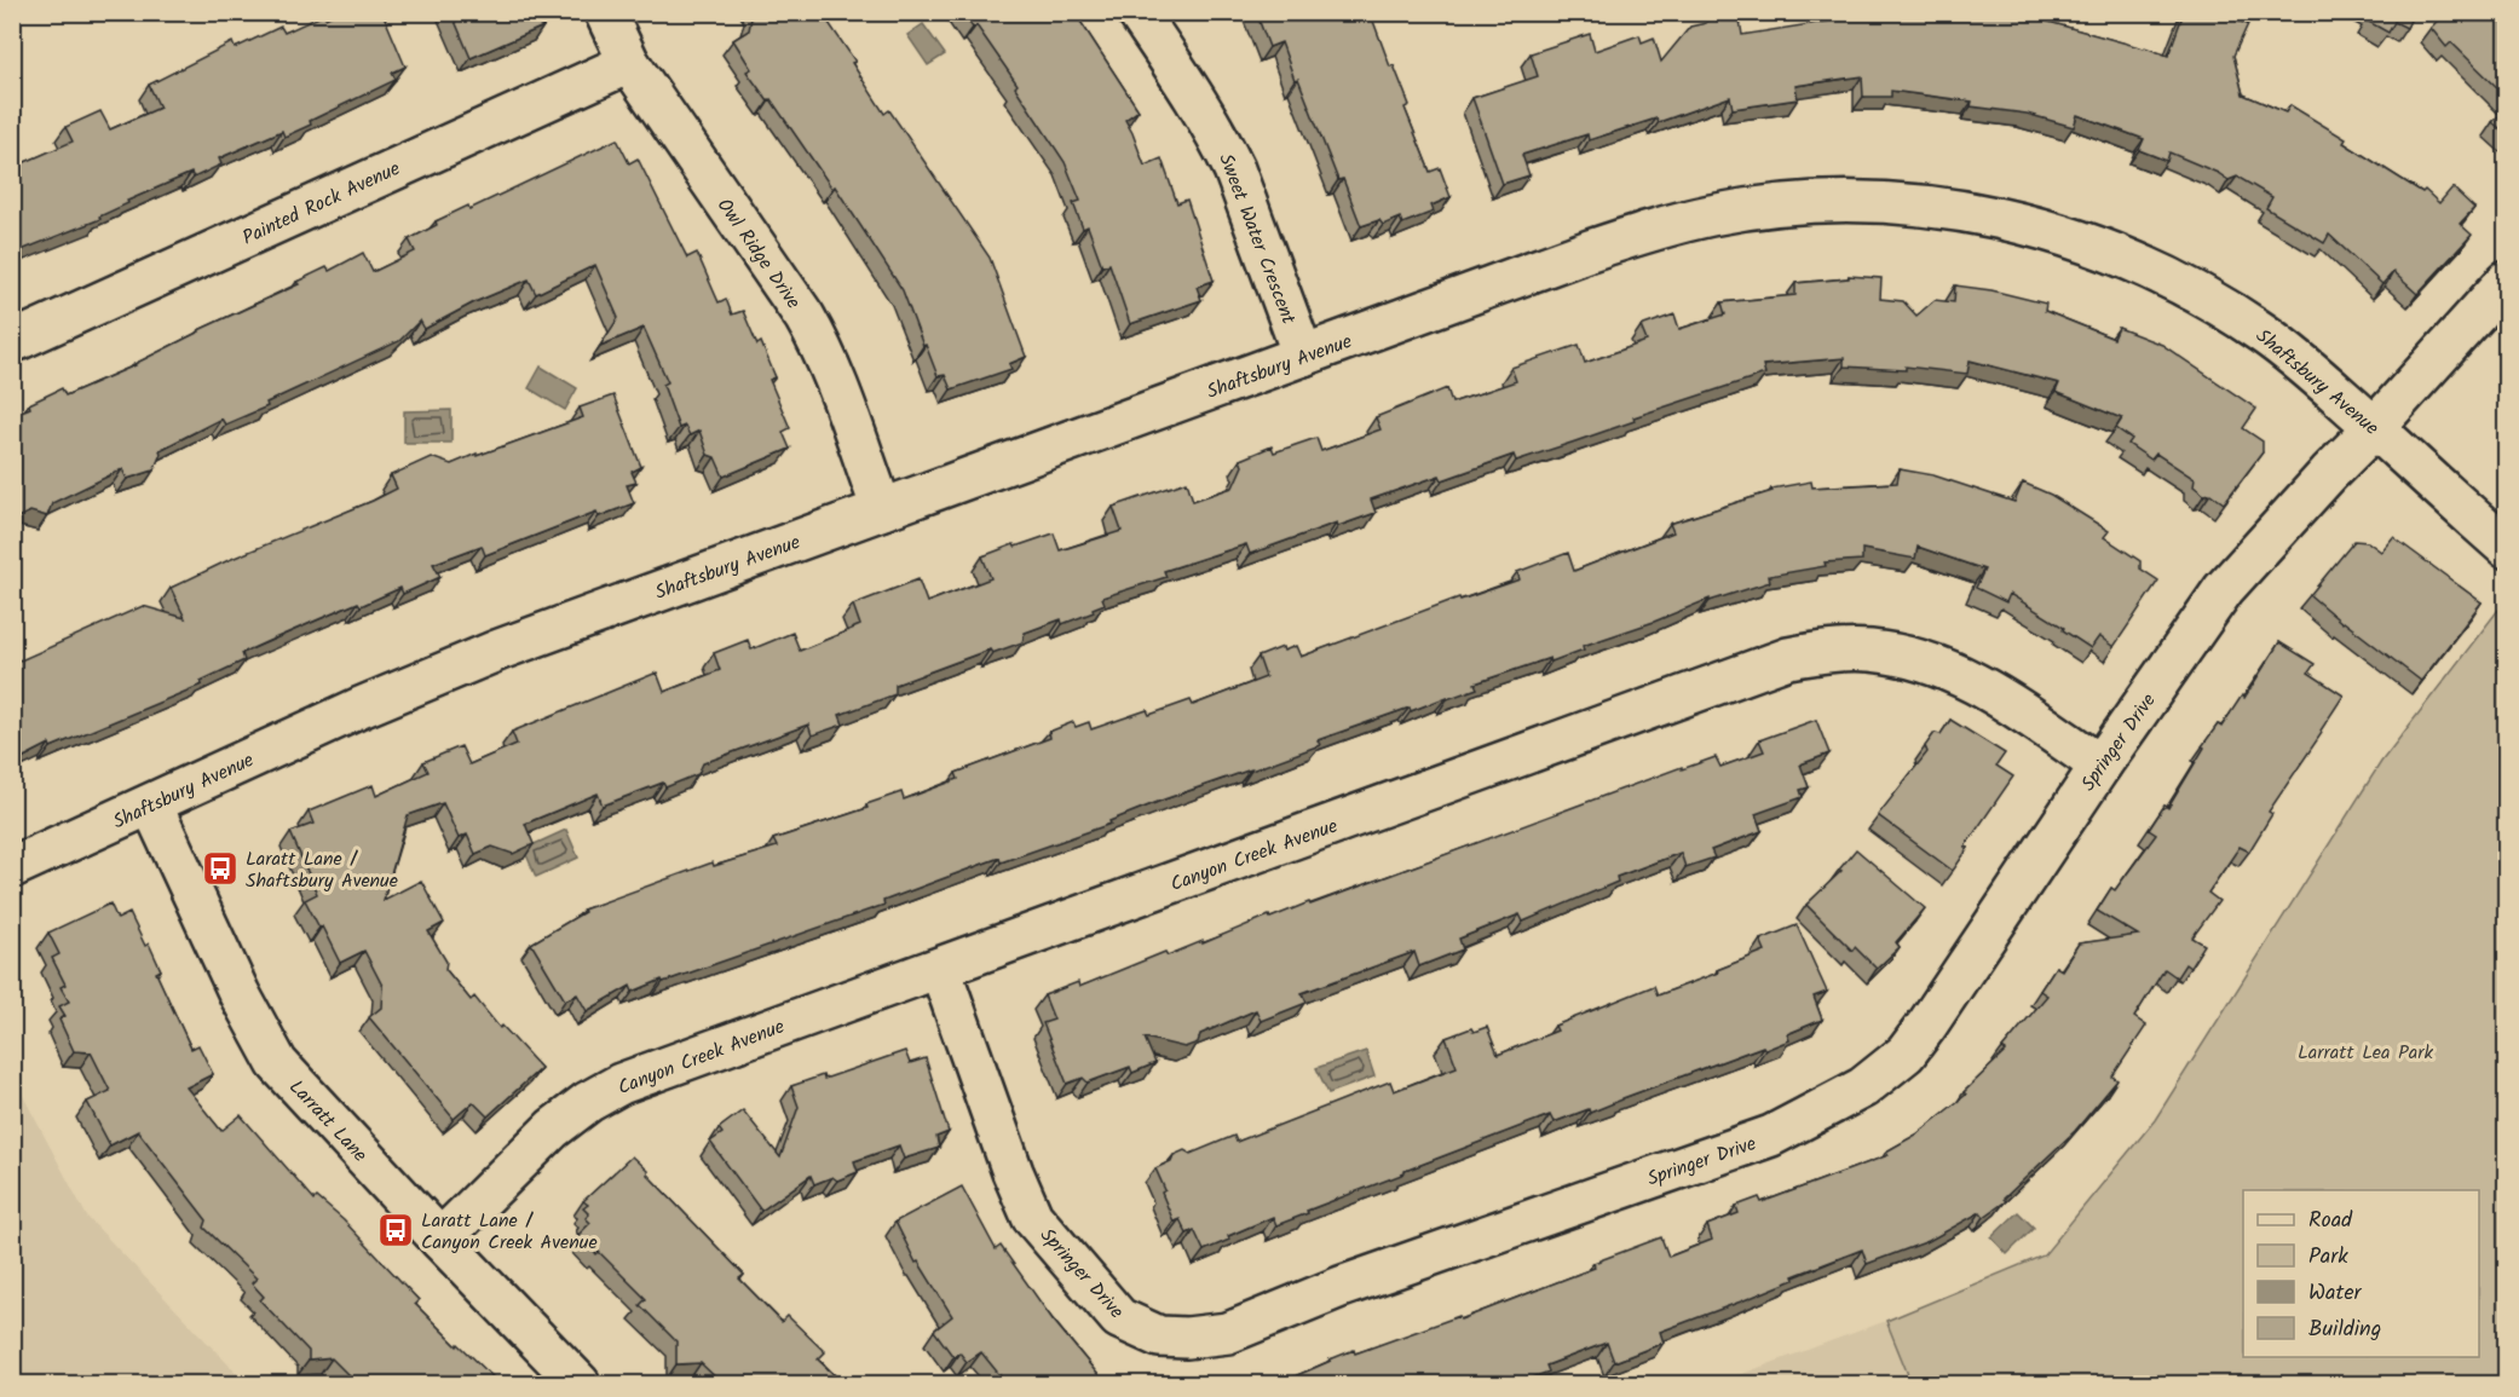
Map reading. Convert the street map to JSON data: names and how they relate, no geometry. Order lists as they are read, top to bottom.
{
  "streets": {
    "street": [
      "Painted Rock Avenue",
      "Sweet Water Crescent",
      "Owl Ridge Drive",
      "Shaftsbury Avenue",
      "Springer Drive",
      "Canyon Creek Avenue",
      "Larratt Lane"
    ]
  },
  "crossings": [
    ["Painted Rock Avenue", "Owl Ridge Drive"],
    ["Sweet Water Crescent", "Shaftsbury Avenue"],
    ["Owl Ridge Drive", "Shaftsbury Avenue"],
    ["Shaftsbury Avenue", "Springer Drive"],
    ["Shaftsbury Avenue", "Larratt Lane"],
    ["Springer Drive", "Canyon Creek Avenue"],
    ["Canyon Creek Avenue", "Larratt Lane"]
  ],
  "parks": ["Larratt Lea Park"],
  "places": {
    "bus stop": ["Laratt Lane / Shaftsbury Avenue", "Laratt Lane / Canyon Creek Avenue"]
  },
  "legend": [
    "Road",
    "Park",
    "Water",
    "Building"
  ]
}
